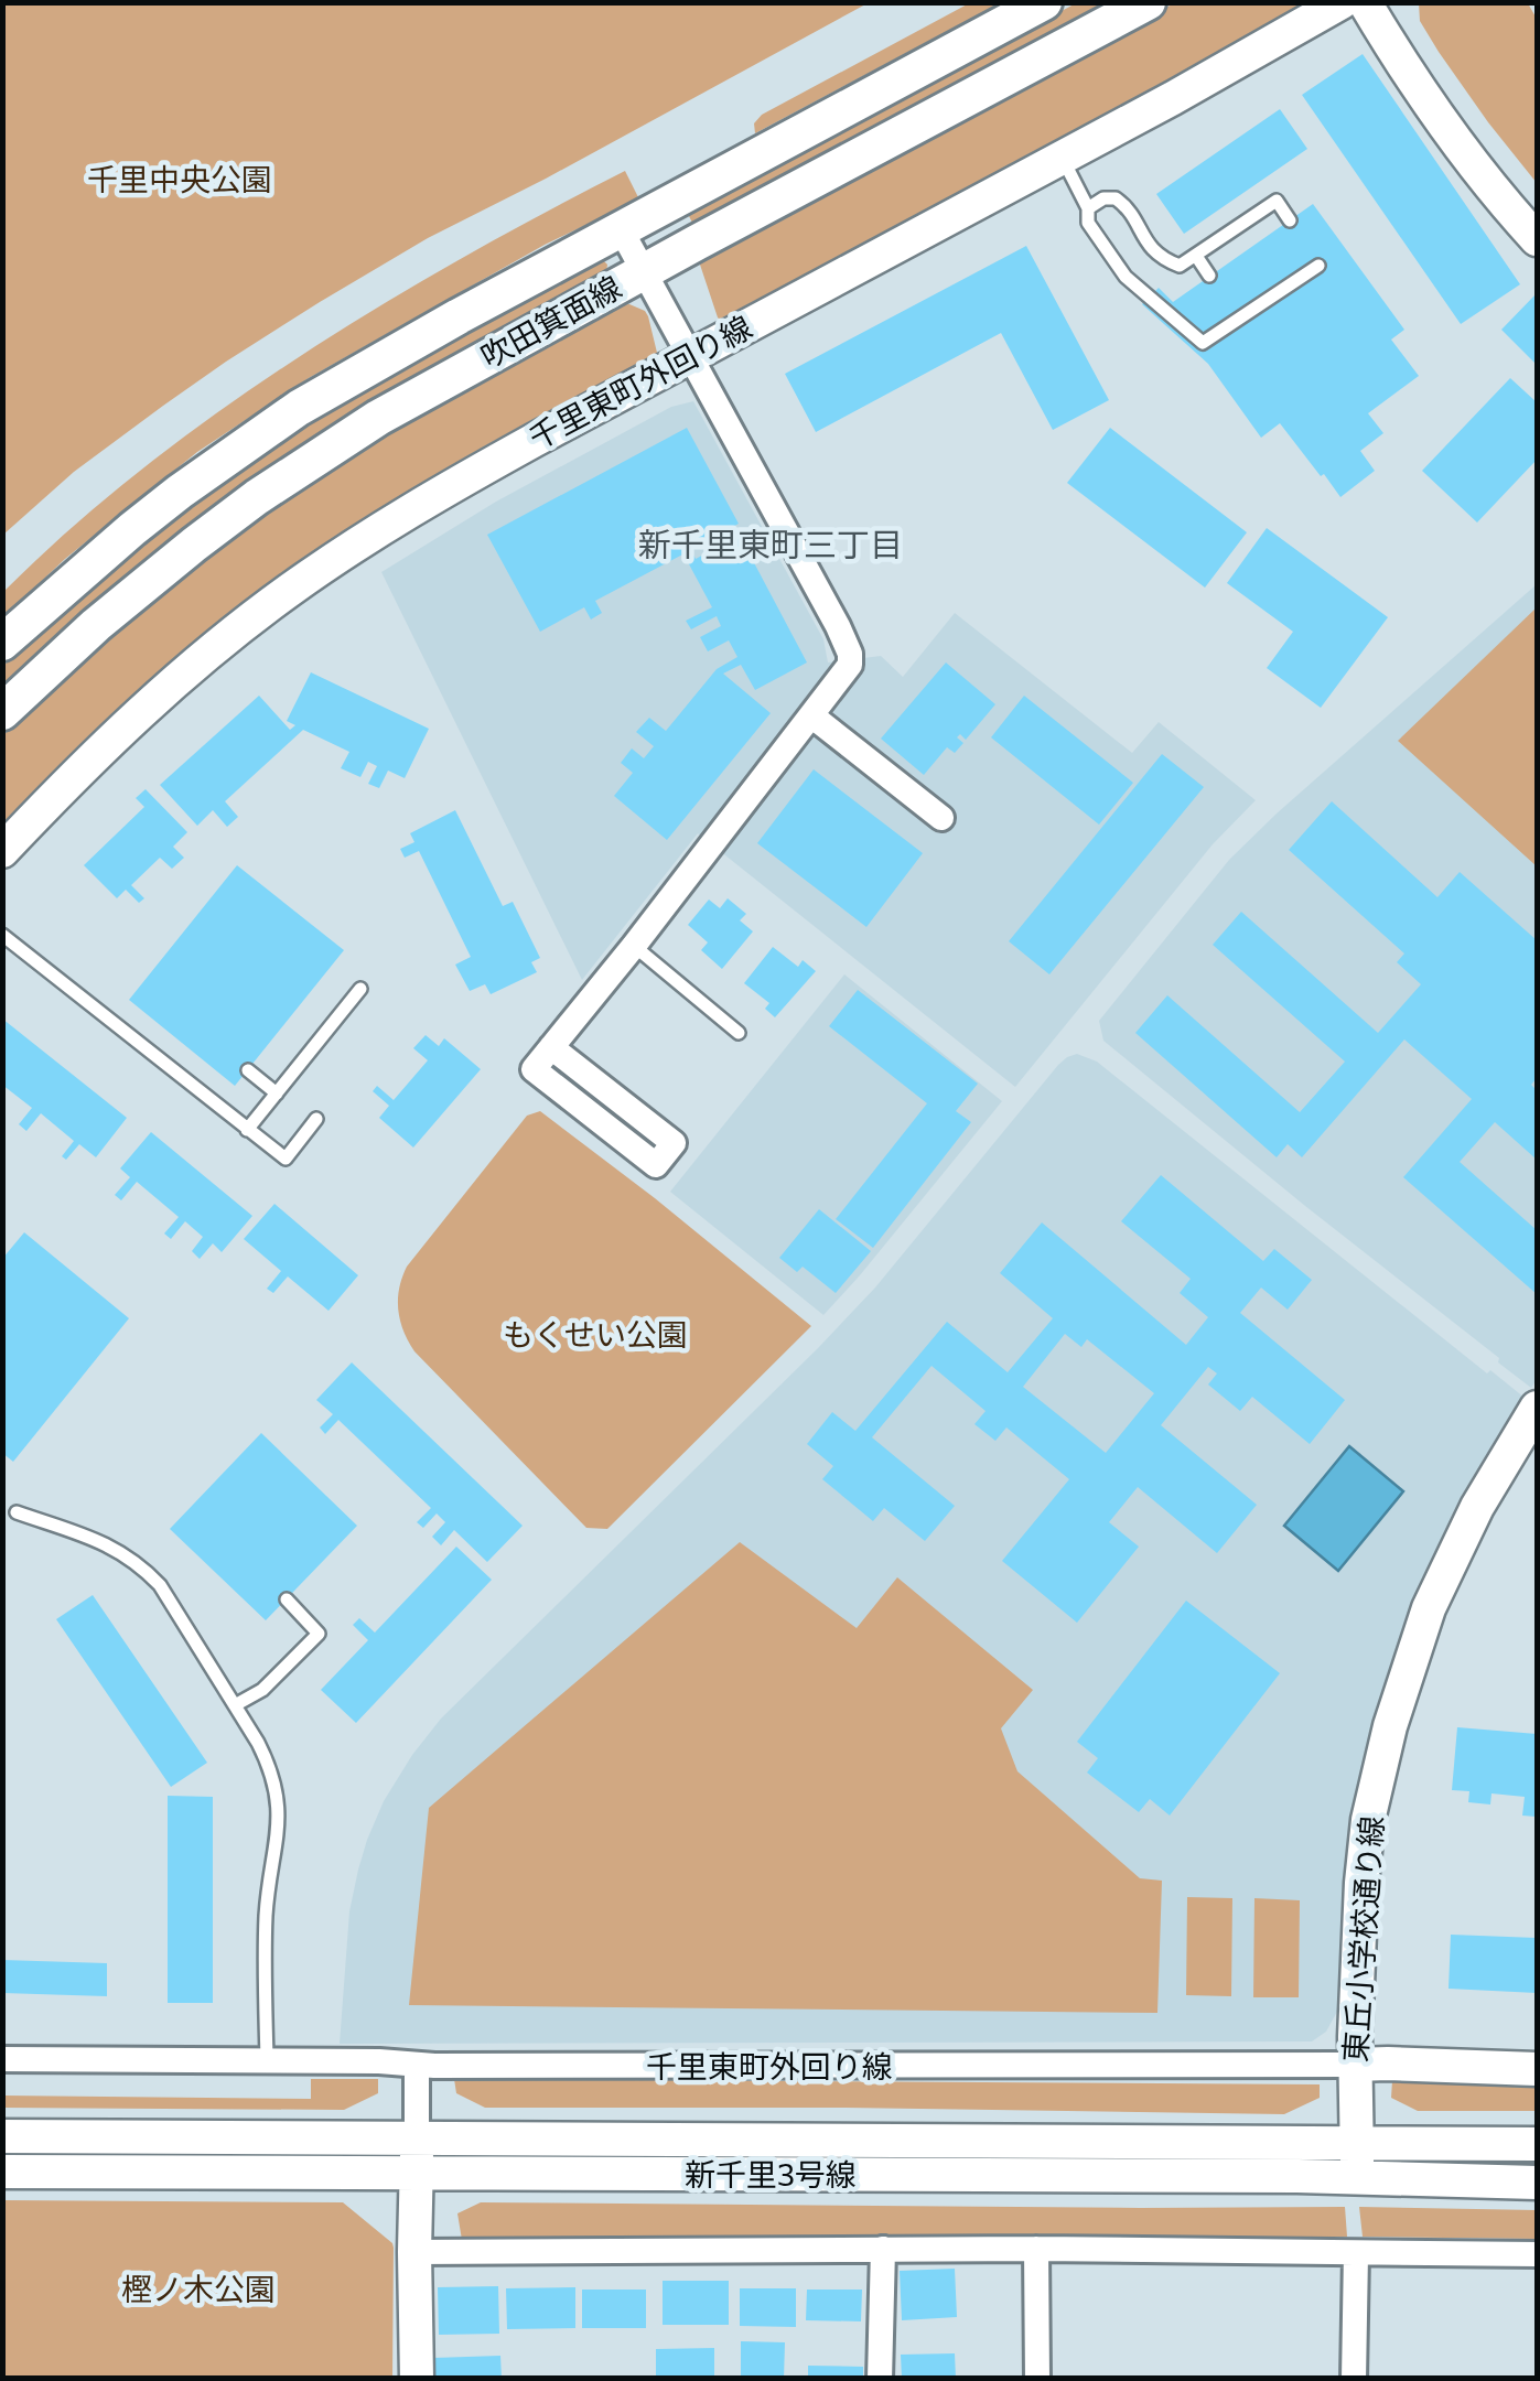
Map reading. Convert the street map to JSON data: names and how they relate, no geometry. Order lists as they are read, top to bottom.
{
  "streets": {
    "main road": ["吹田箕面線"],
    "street": ["千里東町外回り線", "東丘小学校通り線", "新千里3号線"]
  },
  "crossings": [
    ["千里東町外回り線", "東丘小学校通り線"],
    ["東丘小学校通り線", "新千里3号線"]
  ],
  "districts": ["新千里東町三丁目"],
  "parks": ["千里中央公園", "もくせい公園", "樫ノ木公園"]
}
